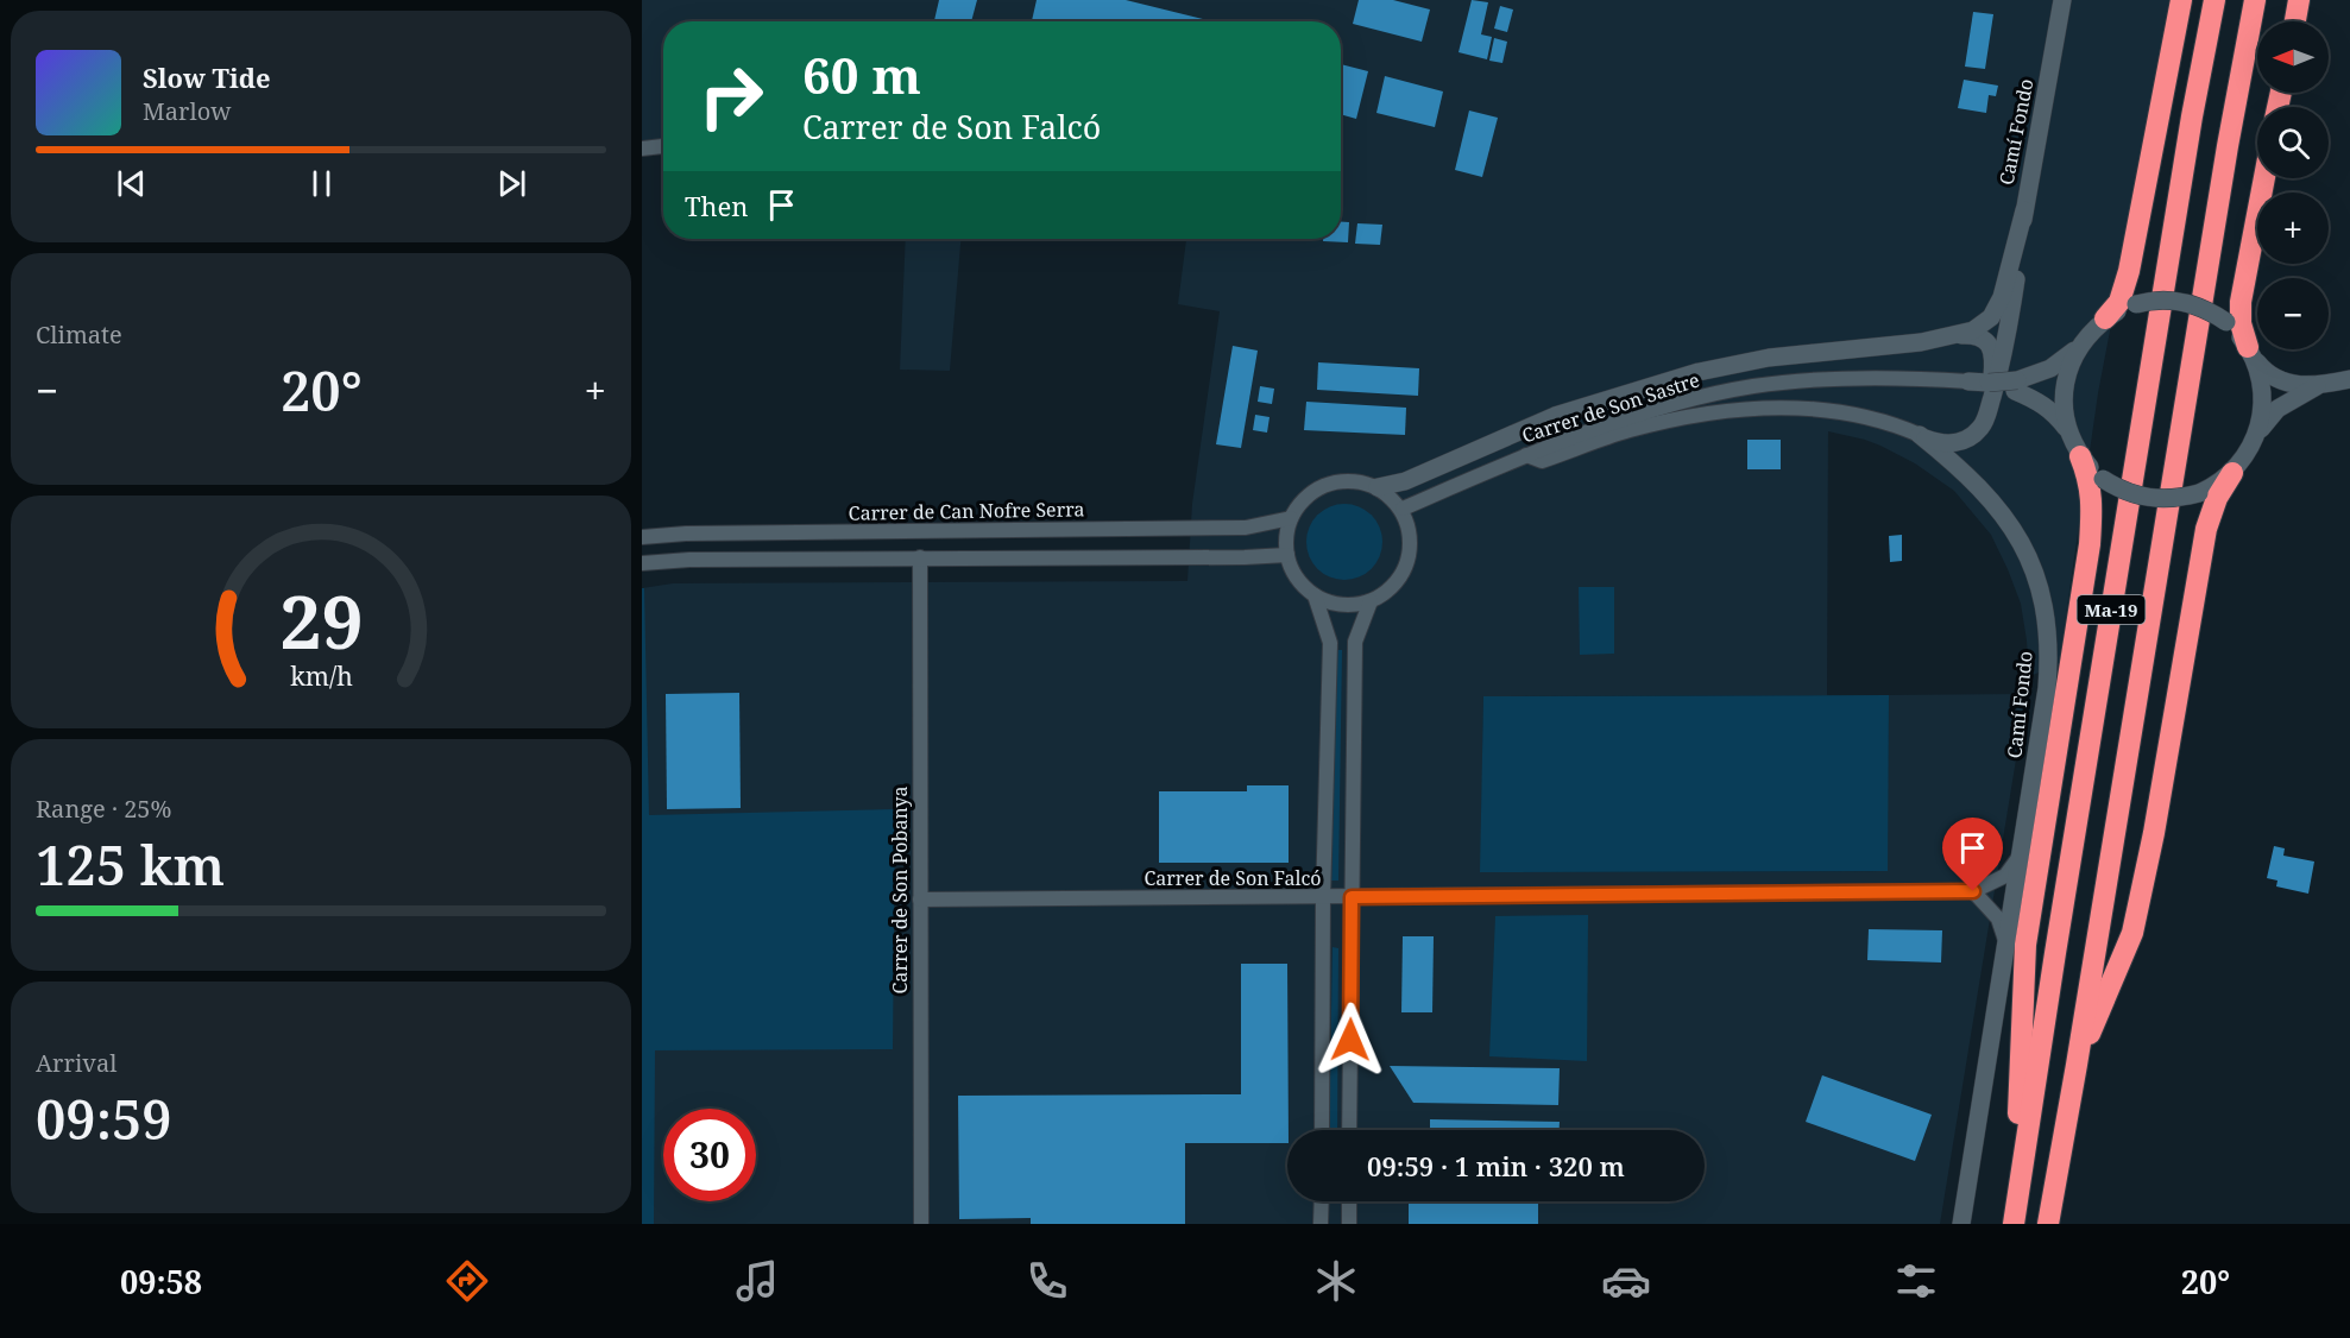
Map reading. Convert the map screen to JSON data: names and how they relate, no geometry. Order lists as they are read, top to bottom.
{
  "streets": {
    "highway": ["Ma-19"],
    "street": [
      "Camí Fondo",
      "Carrer de Son Sastre",
      "Carrer de Can Nofre Serra",
      "Carrer de Son Falcó",
      "Carrer de Son Pobanya"
    ]
  },
  "crossings": [
    ["Carrer de Son Sastre", "Carrer de Can Nofre Serra"],
    ["Carrer de Son Falcó", "Carrer de Son Pobanya"]
  ],
  "north": "left",
  "page": {
    "map_buttons": ["+", "−"],
    "turn": ["60 m", "Carrer de Son Falcó"],
    "song": ["Slow Tide", "Marlow"],
    "then": "Then",
    "tile": [
      "Climate",
      ["Range · 25%", "125 km"],
      ["Arrival", "09:59"]
    ],
    "heat": ["−", "20°", "+"],
    "limit": "30",
    "trip": "09:59 · 1 min · 320 m",
    "tabs": ["09:58", "20°"],
    "gauge": ["29", "km/h"]
  }
}
